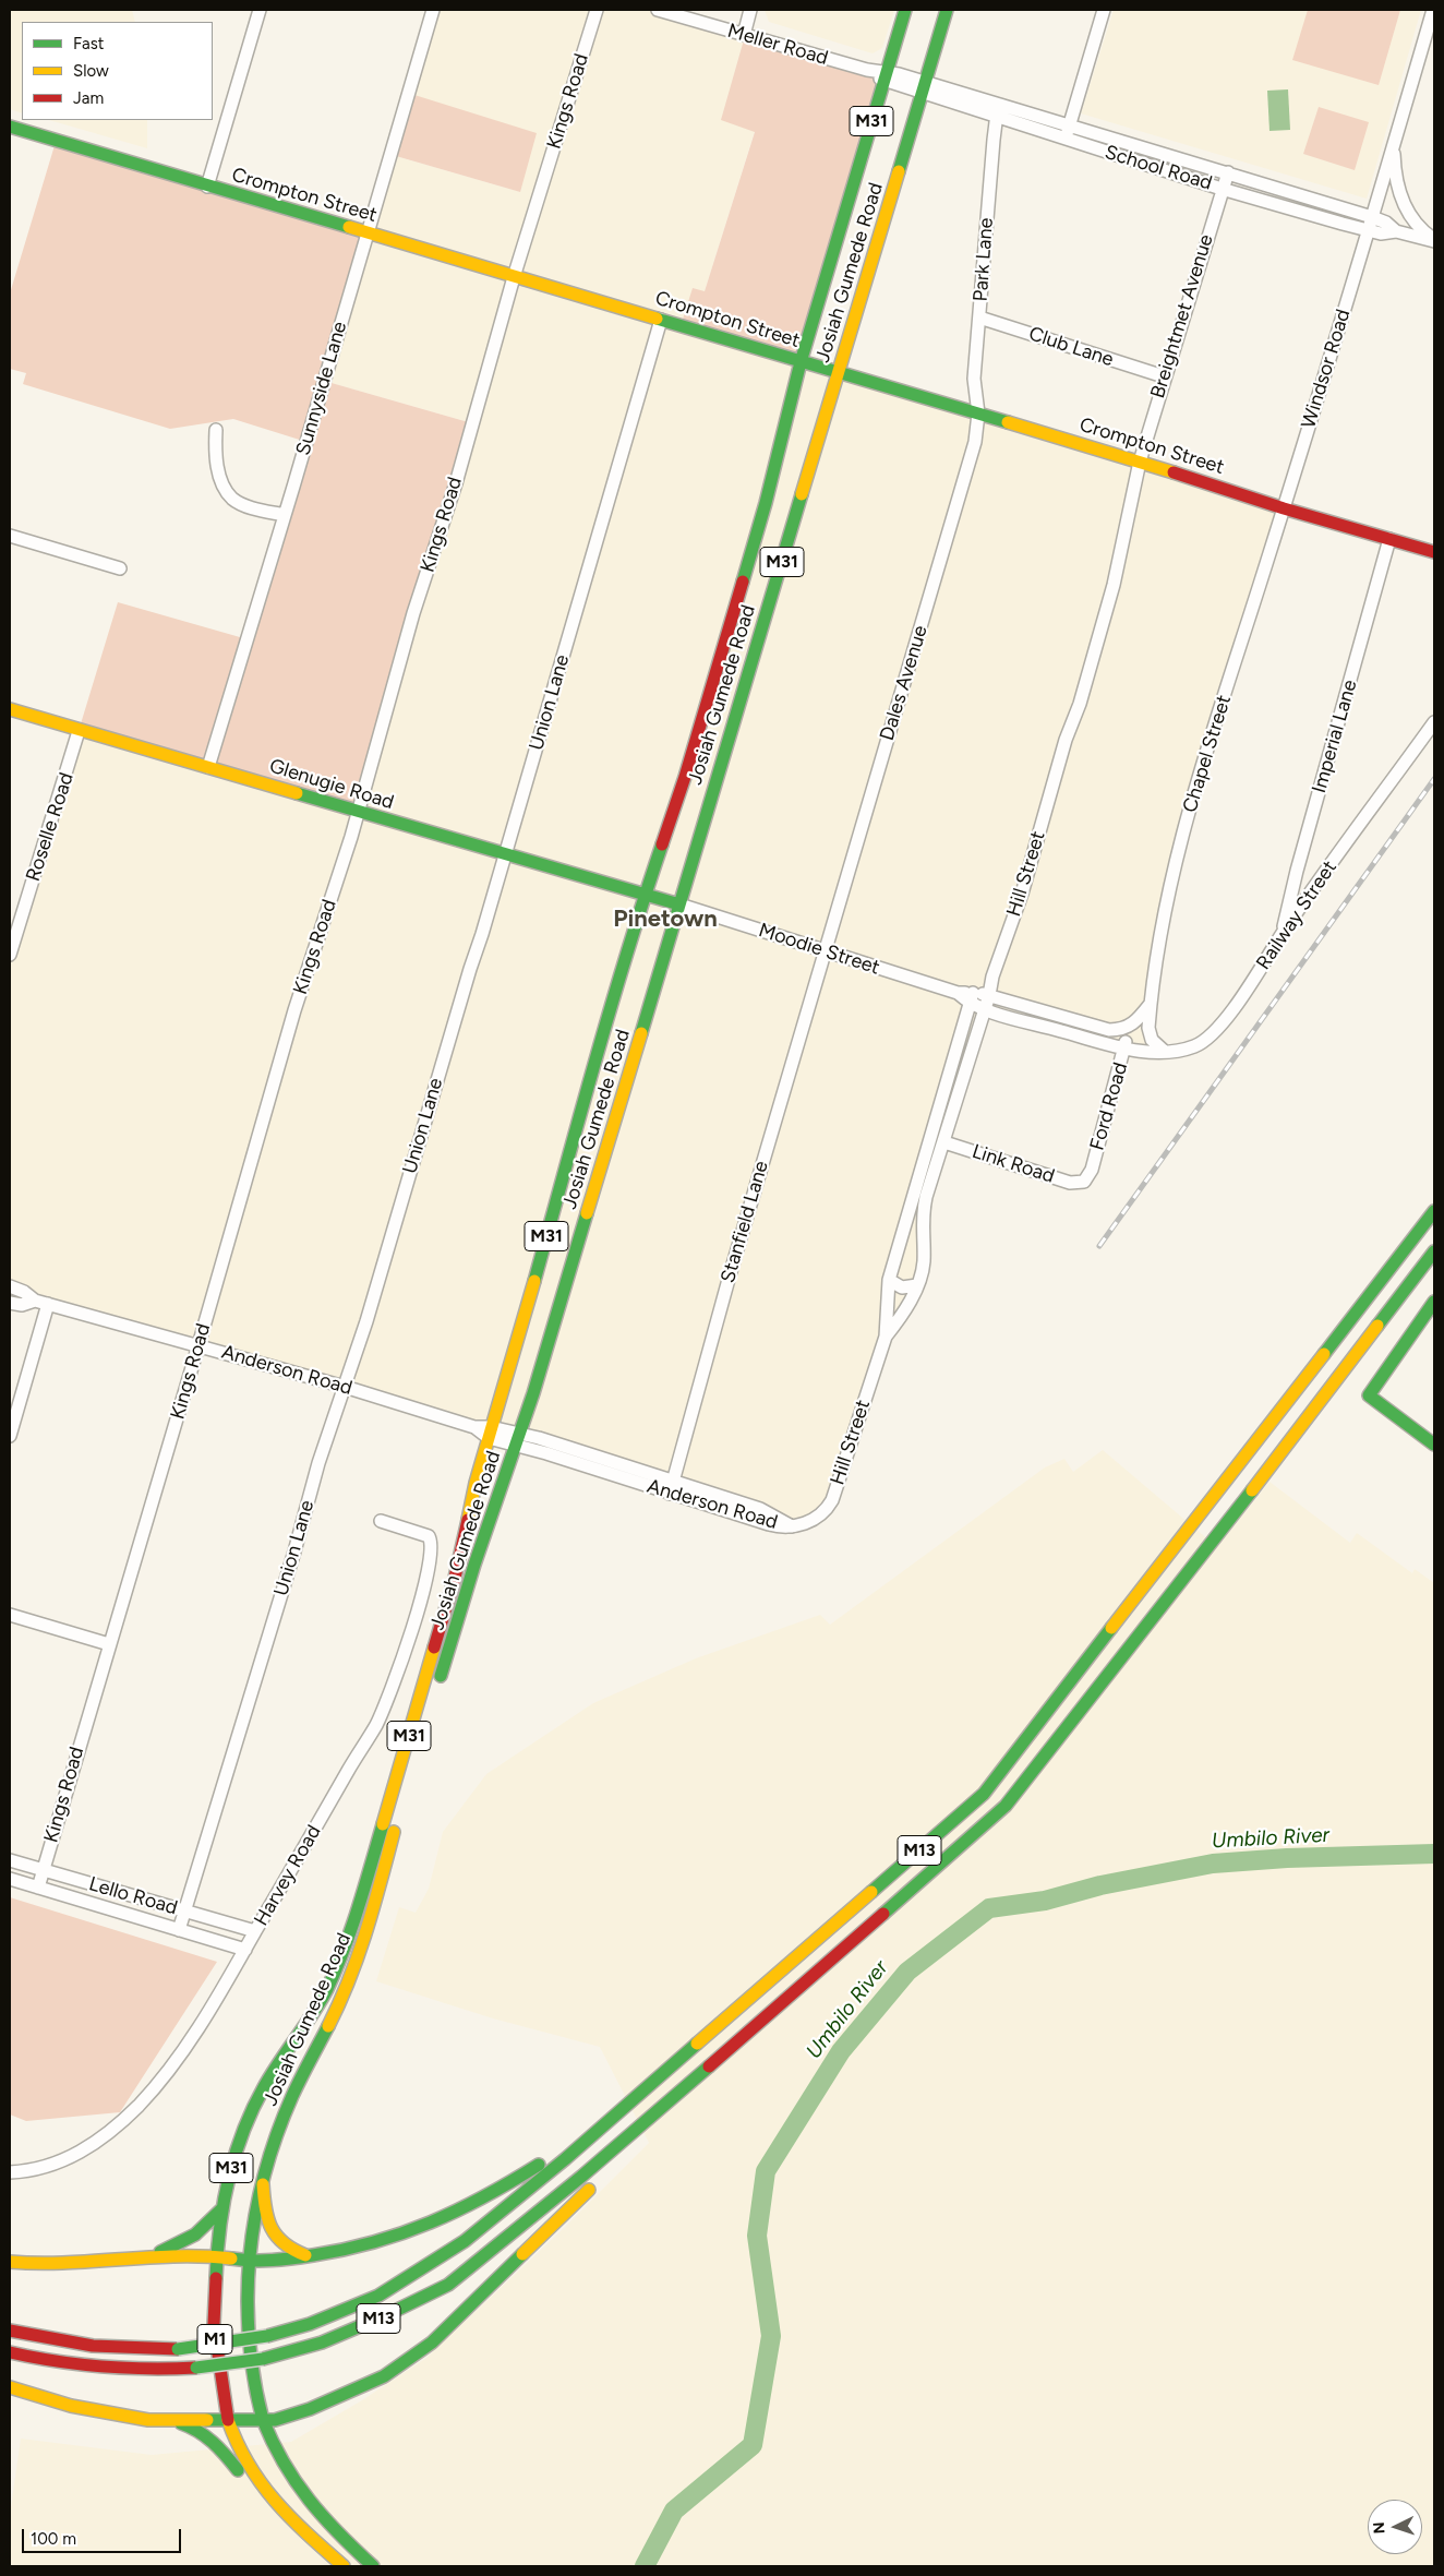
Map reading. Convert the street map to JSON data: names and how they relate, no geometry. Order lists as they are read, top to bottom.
{
  "streets": {
    "main road": [
      "M31",
      "Crompton Street",
      "Josiah Gumede Road",
      "Glenugie Road",
      "M13",
      "M1"
    ],
    "street": [
      "Meller Road",
      "Kings Road",
      "School Road",
      "Park Lane",
      "Breightmet Avenue",
      "Club Lane",
      "Windsor Road",
      "Sunnyside Lane",
      "Dales Avenue",
      "Union Lane",
      "Imperial Lane",
      "Chapel Street",
      "Roselle Road",
      "Hill Street",
      "Railway Street",
      "Moodie Street",
      "Ford Road",
      "Link Road",
      "Stanfield Lane",
      "Anderson Road",
      "Harvey Road",
      "Lello Road"
    ]
  },
  "crossings": [
    ["Meller Road", "School Road"],
    ["Meller Road", "Josiah Gumede Road"],
    ["Kings Road", "Crompton Street"],
    ["Kings Road", "Glenugie Road"],
    ["Kings Road", "Anderson Road"],
    ["Kings Road", "Lello Road"],
    ["School Road", "Park Lane"],
    ["School Road", "Josiah Gumede Road"],
    ["School Road", "Breightmet Avenue"],
    ["School Road", "Windsor Road"],
    ["Crompton Street", "Park Lane"],
    ["Crompton Street", "Josiah Gumede Road"],
    ["Crompton Street", "Breightmet Avenue"],
    ["Crompton Street", "Windsor Road"],
    ["Crompton Street", "Sunnyside Lane"],
    ["Crompton Street", "Dales Avenue"],
    ["Crompton Street", "Union Lane"],
    ["Crompton Street", "Imperial Lane"],
    ["Crompton Street", "Chapel Street"],
    ["Crompton Street", "Hill Street"],
    ["Park Lane", "Club Lane"],
    ["Park Lane", "Dales Avenue"],
    ["Josiah Gumede Road", "Glenugie Road"],
    ["Josiah Gumede Road", "Moodie Street"],
    ["Josiah Gumede Road", "Anderson Road"],
    ["Josiah Gumede Road", "M1"],
    ["Breightmet Avenue", "Club Lane"],
    ["Breightmet Avenue", "Hill Street"],
    ["Windsor Road", "Chapel Street"],
    ["Sunnyside Lane", "Glenugie Road"],
    ["Dales Avenue", "Moodie Street"],
    ["Dales Avenue", "Stanfield Lane"],
    ["Union Lane", "Glenugie Road"],
    ["Union Lane", "Anderson Road"],
    ["Union Lane", "Lello Road"],
    ["Imperial Lane", "Railway Street"],
    ["Chapel Street", "Railway Street"],
    ["Glenugie Road", "Roselle Road"],
    ["Glenugie Road", "Moodie Street"],
    ["Hill Street", "Moodie Street"],
    ["Hill Street", "Link Road"],
    ["Hill Street", "Anderson Road"],
    ["Railway Street", "Ford Road"],
    ["Moodie Street", "Stanfield Lane"],
    ["Ford Road", "Link Road"],
    ["Stanfield Lane", "Anderson Road"],
    ["Harvey Road", "Lello Road"]
  ],
  "districts": ["Pinetown"],
  "water": ["Umbilo River"],
  "legend": ["Fast", "Slow", "Jam"],
  "scale_bar": "100 m",
  "north": "left"
}
